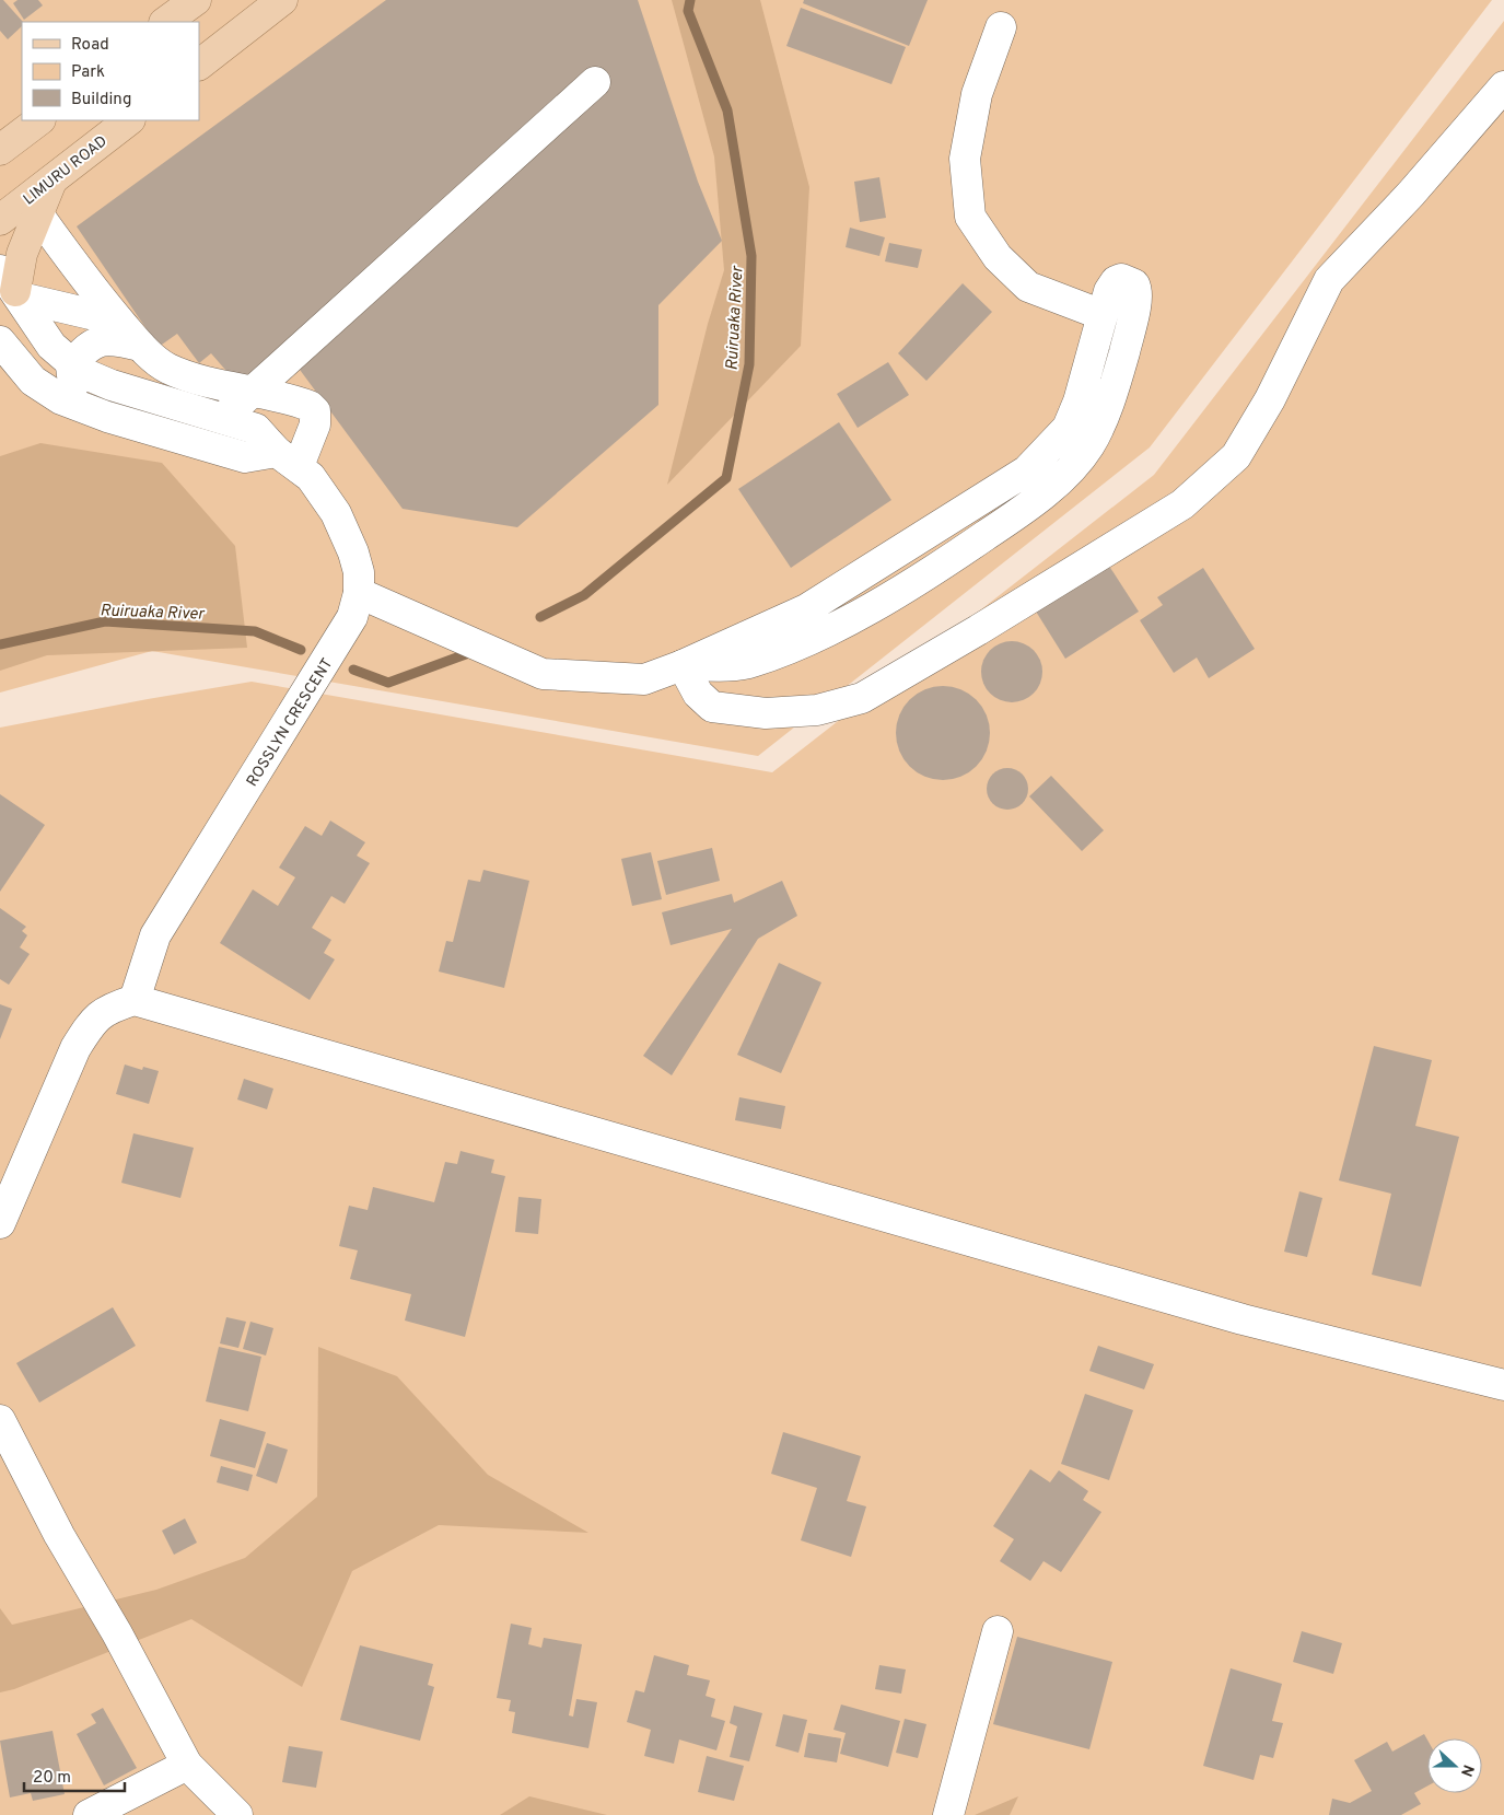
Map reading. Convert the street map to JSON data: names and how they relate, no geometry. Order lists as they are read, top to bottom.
{
  "streets": {
    "main road": ["LIMURU ROAD"],
    "street": ["ROSSLYN CRESCENT"]
  },
  "water": ["Ruiruaka River"],
  "legend": ["Road", "Park", "Building"],
  "scale_bar": "20 m",
  "north": "right"
}
